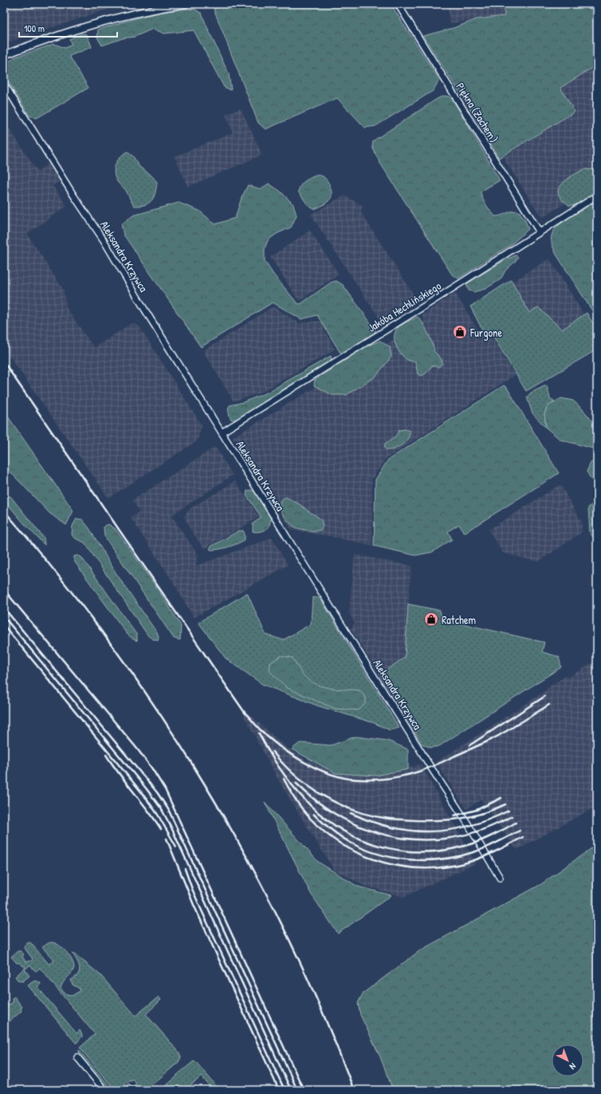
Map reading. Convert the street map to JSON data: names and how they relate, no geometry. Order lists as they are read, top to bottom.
{
  "streets": {
    "street": ["Piękna (Zachem)", "Aleksandra Krzywca", "Jakóba Hechlińskiego"]
  },
  "crossings": [
    ["Piękna (Zachem)", "Jakóba Hechlińskiego"],
    ["Aleksandra Krzywca", "Jakóba Hechlińskiego"]
  ],
  "places": {
    "shop": ["Furgone", "Ratchem"]
  },
  "scale_bar": "100 m",
  "north": "bottom right"
}
